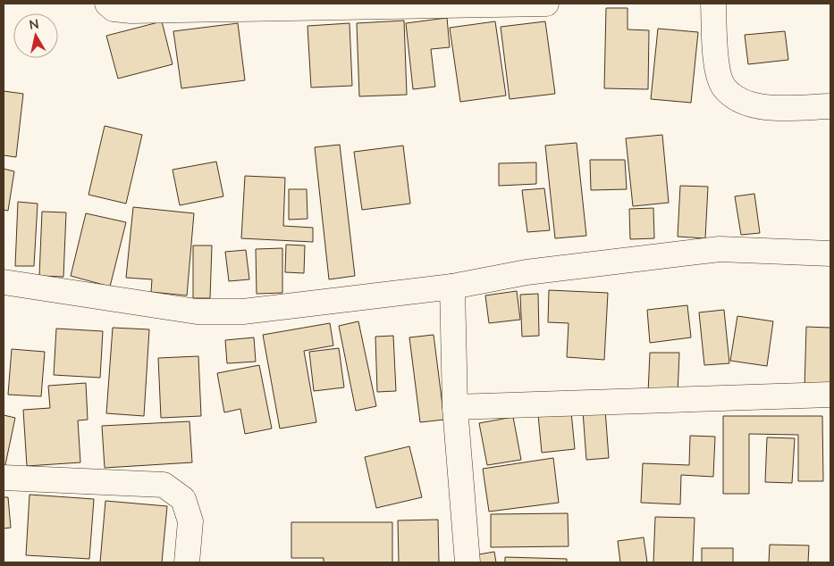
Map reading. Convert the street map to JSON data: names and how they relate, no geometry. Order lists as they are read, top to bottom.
{
  "north": "top"
}
